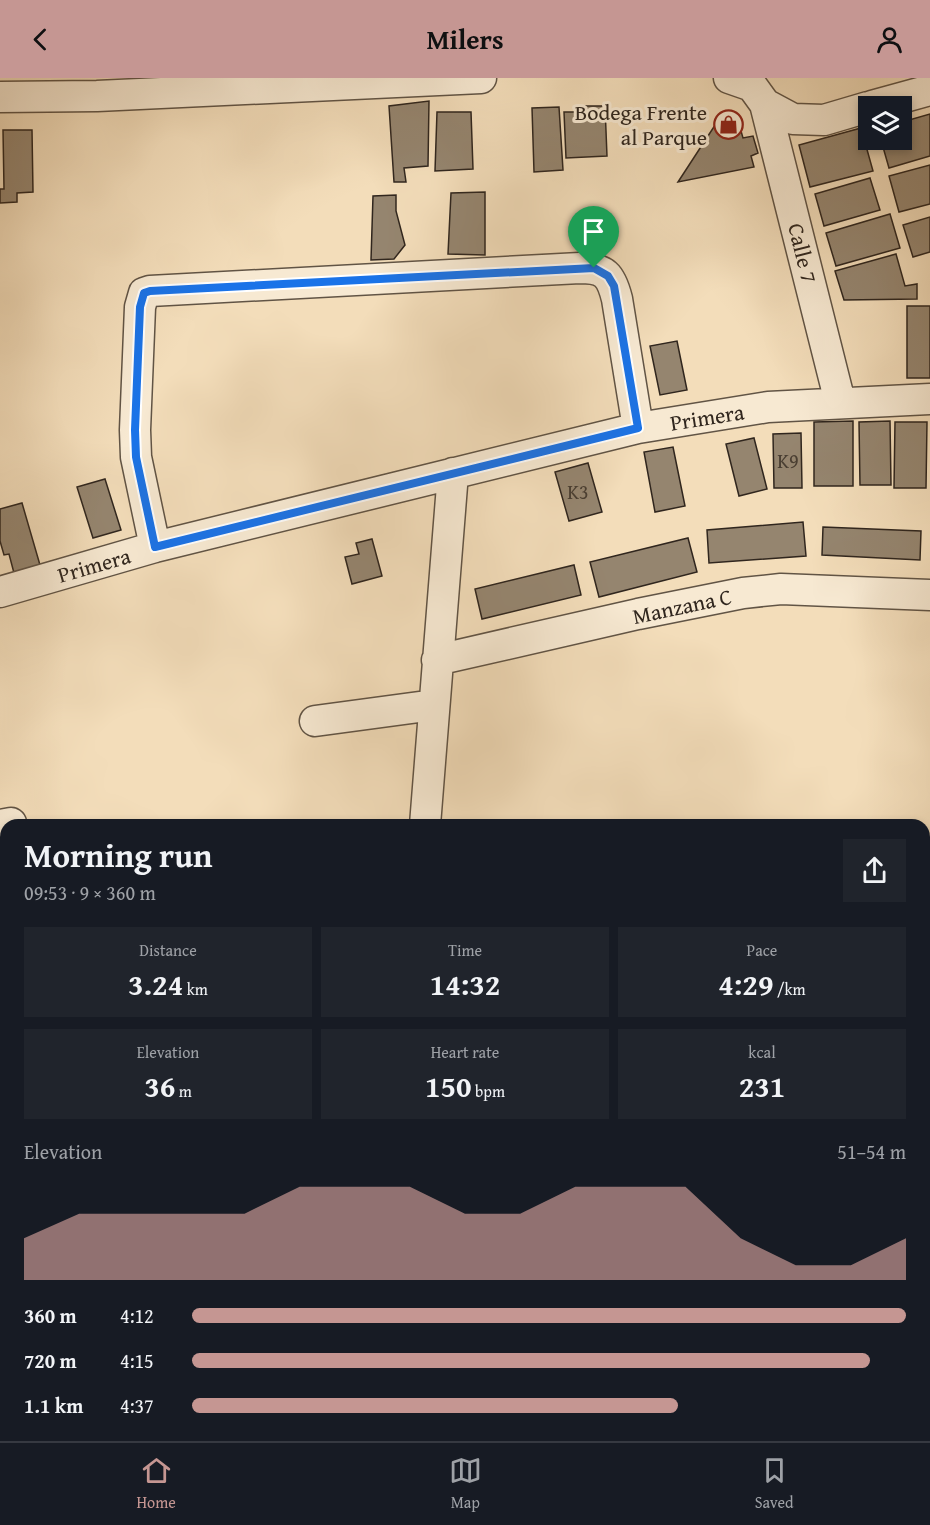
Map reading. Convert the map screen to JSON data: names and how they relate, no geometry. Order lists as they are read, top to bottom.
{
  "streets": {
    "street": ["Calle 7", "Primera", "Manzana C"]
  },
  "crossings": [
    ["Calle 7", "Primera"]
  ],
  "places": {
    "shop": ["Bodega Frente al Parque"]
  },
  "house_numbers": ["K9", "K3"],
  "page": {
    "header": "Milers",
    "heading": ["Morning run", "09:53 · 9 × 360 m"],
    "stats": [
      ["Distance", "3.24 km"],
      ["Time", "14:32"],
      ["Pace", "4:29 /km"],
      ["Elevation", "36 m"],
      ["Heart rate", "150 bpm"],
      ["kcal", "231"]
    ],
    "chart": ["Elevation", "51–54 m"],
    "list": [
      {
        "name": "360 m",
        "note": "4:12"
      },
      {
        "name": "720 m",
        "note": "4:15"
      },
      {
        "name": "1.1 km",
        "note": "4:37"
      }
    ],
    "tabs": ["Home", "Map", "Saved"]
  }
}
